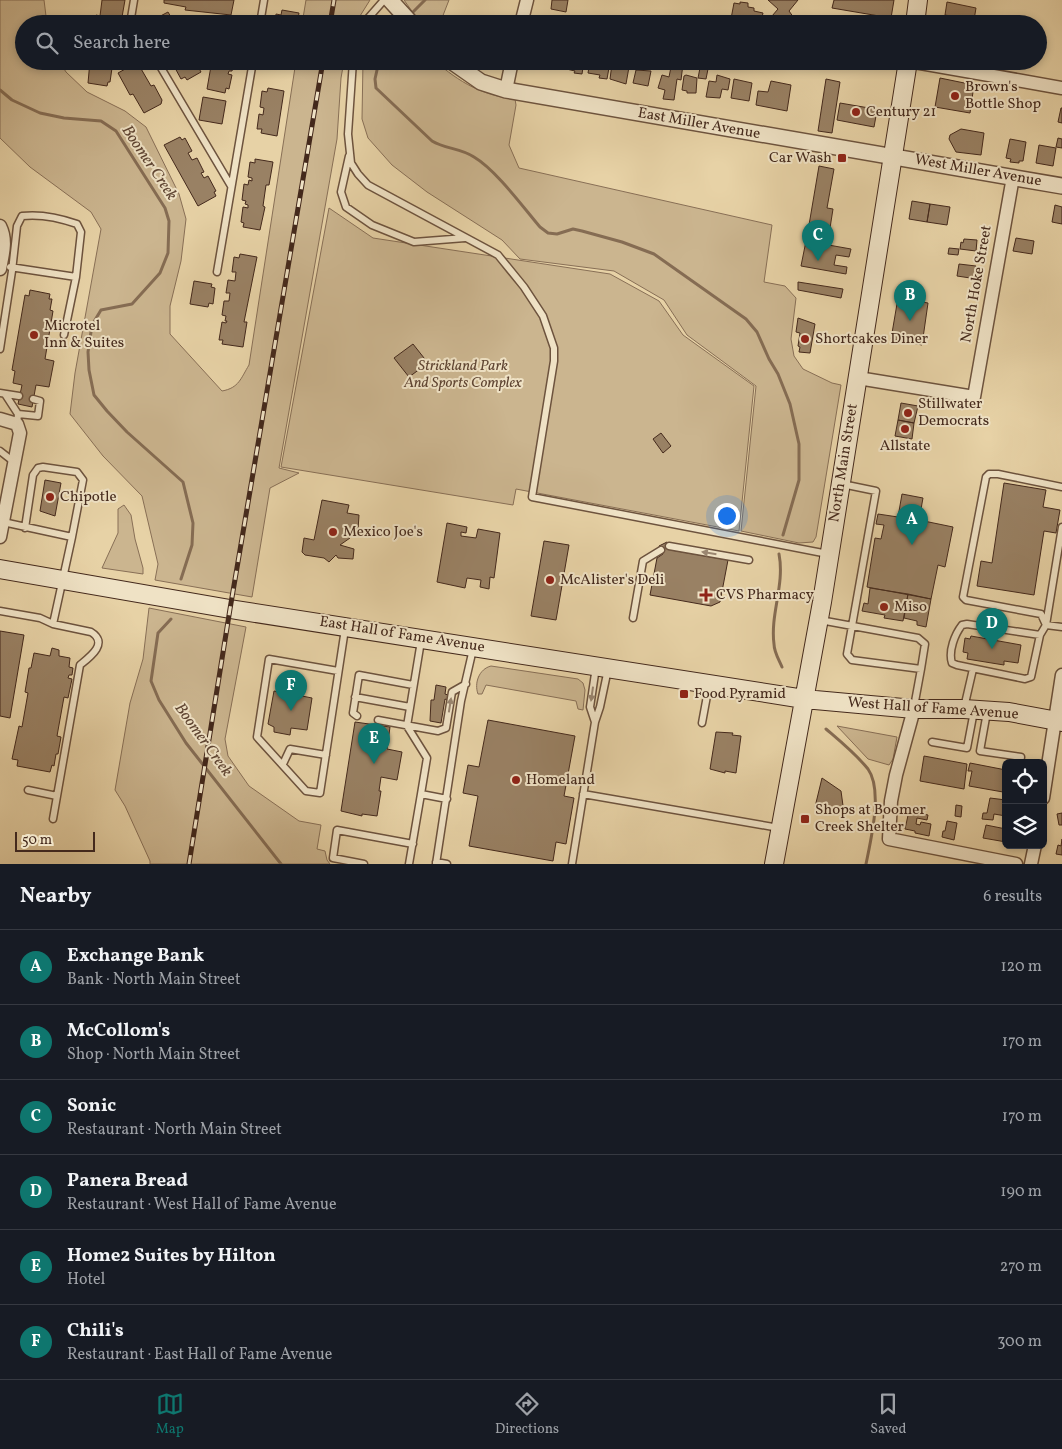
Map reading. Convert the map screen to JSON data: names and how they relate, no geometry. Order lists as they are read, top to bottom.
{
  "streets": {
    "main road": ["North Main Street", "East Hall of Fame Avenue", "West Hall of Fame Avenue"],
    "street": ["East Miller Avenue", "West Miller Avenue", "North Hoke Street"]
  },
  "crossings": [
    ["East Miller Avenue", "West Miller Avenue"],
    ["East Miller Avenue", "North Main Street"],
    ["West Miller Avenue", "North Hoke Street"],
    ["West Miller Avenue", "North Main Street"],
    ["North Hoke Street", "North Main Street"],
    ["North Main Street", "East Hall of Fame Avenue"],
    ["North Main Street", "West Hall of Fame Avenue"],
    ["East Hall of Fame Avenue", "West Hall of Fame Avenue"]
  ],
  "water": ["Boomer Creek"],
  "parks": ["Strickland Park And Sports Complex"],
  "places": {
    "other": [
      "Brown's Bottle Shop",
      "Century 21",
      "Microtel Inn & Suites",
      "Shortcakes Diner",
      "Stillwater Democrats",
      "Allstate",
      "Chipotle",
      "Mexico Joe's",
      "McAlister's Deli",
      "Miso",
      "Homeland"
    ],
    "transit": ["Car Wash", "Food Pyramid", "Shops at Boomer Creek Shelter"],
    "health": ["CVS Pharmacy"]
  },
  "scale_bar": "50 m",
  "page": {
    "search": "Search here",
    "pins": [
      "C",
      "B",
      "A",
      "D",
      "F",
      "E"
    ],
    "scale": "50 m",
    "heading": ["Nearby", "6 results"],
    "list": [
      {
        "mark": "A",
        "name": "Exchange Bank",
        "note": "Bank · North Main Street",
        "value": "120 m"
      },
      {
        "mark": "B",
        "name": "McCollom's",
        "note": "Shop · North Main Street",
        "value": "170 m"
      },
      {
        "mark": "C",
        "name": "Sonic",
        "note": "Restaurant · North Main Street",
        "value": "170 m"
      },
      {
        "mark": "D",
        "name": "Panera Bread",
        "note": "Restaurant · West Hall of Fame Avenue",
        "value": "190 m"
      },
      {
        "mark": "E",
        "name": "Home2 Suites by Hilton",
        "note": "Hotel",
        "value": "270 m"
      },
      {
        "mark": "F",
        "name": "Chili's",
        "note": "Restaurant · East Hall of Fame Avenue",
        "value": "300 m"
      }
    ],
    "nav": ["Map", "Directions", "Saved"]
  }
}
